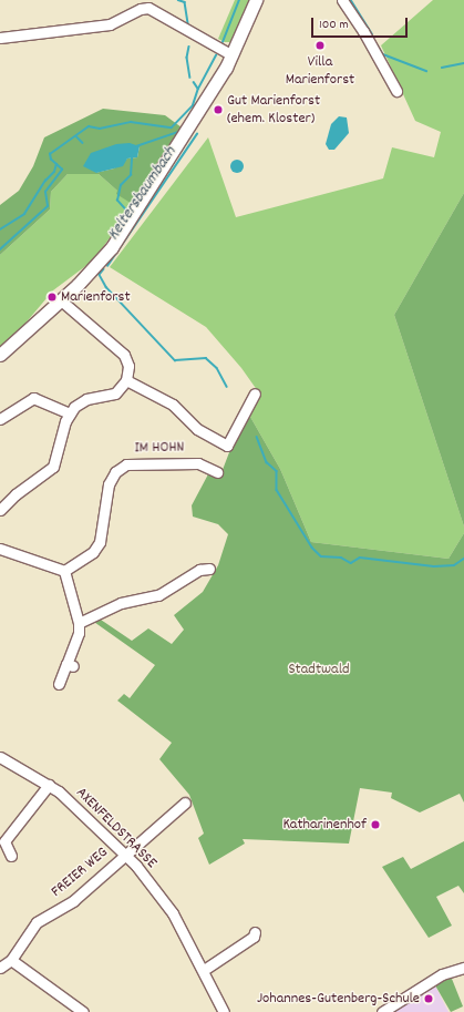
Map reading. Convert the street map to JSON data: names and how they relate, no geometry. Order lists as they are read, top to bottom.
{
  "streets": {
    "street": ["IM HOHN", "AXENFELDSTRASSE", "FREIER WEG"]
  },
  "crossings": [
    ["AXENFELDSTRASSE", "FREIER WEG"]
  ],
  "water": ["Keltersbaumbach"],
  "parks": ["Stadtwald"],
  "places": [
    "Villa Marienforst",
    "Gut Marienforst (ehem. Kloster)",
    "Marienforst",
    "Katharinenhof",
    "Johannes-Gutenberg-Schule"
  ],
  "scale_bar": "100 m"
}
